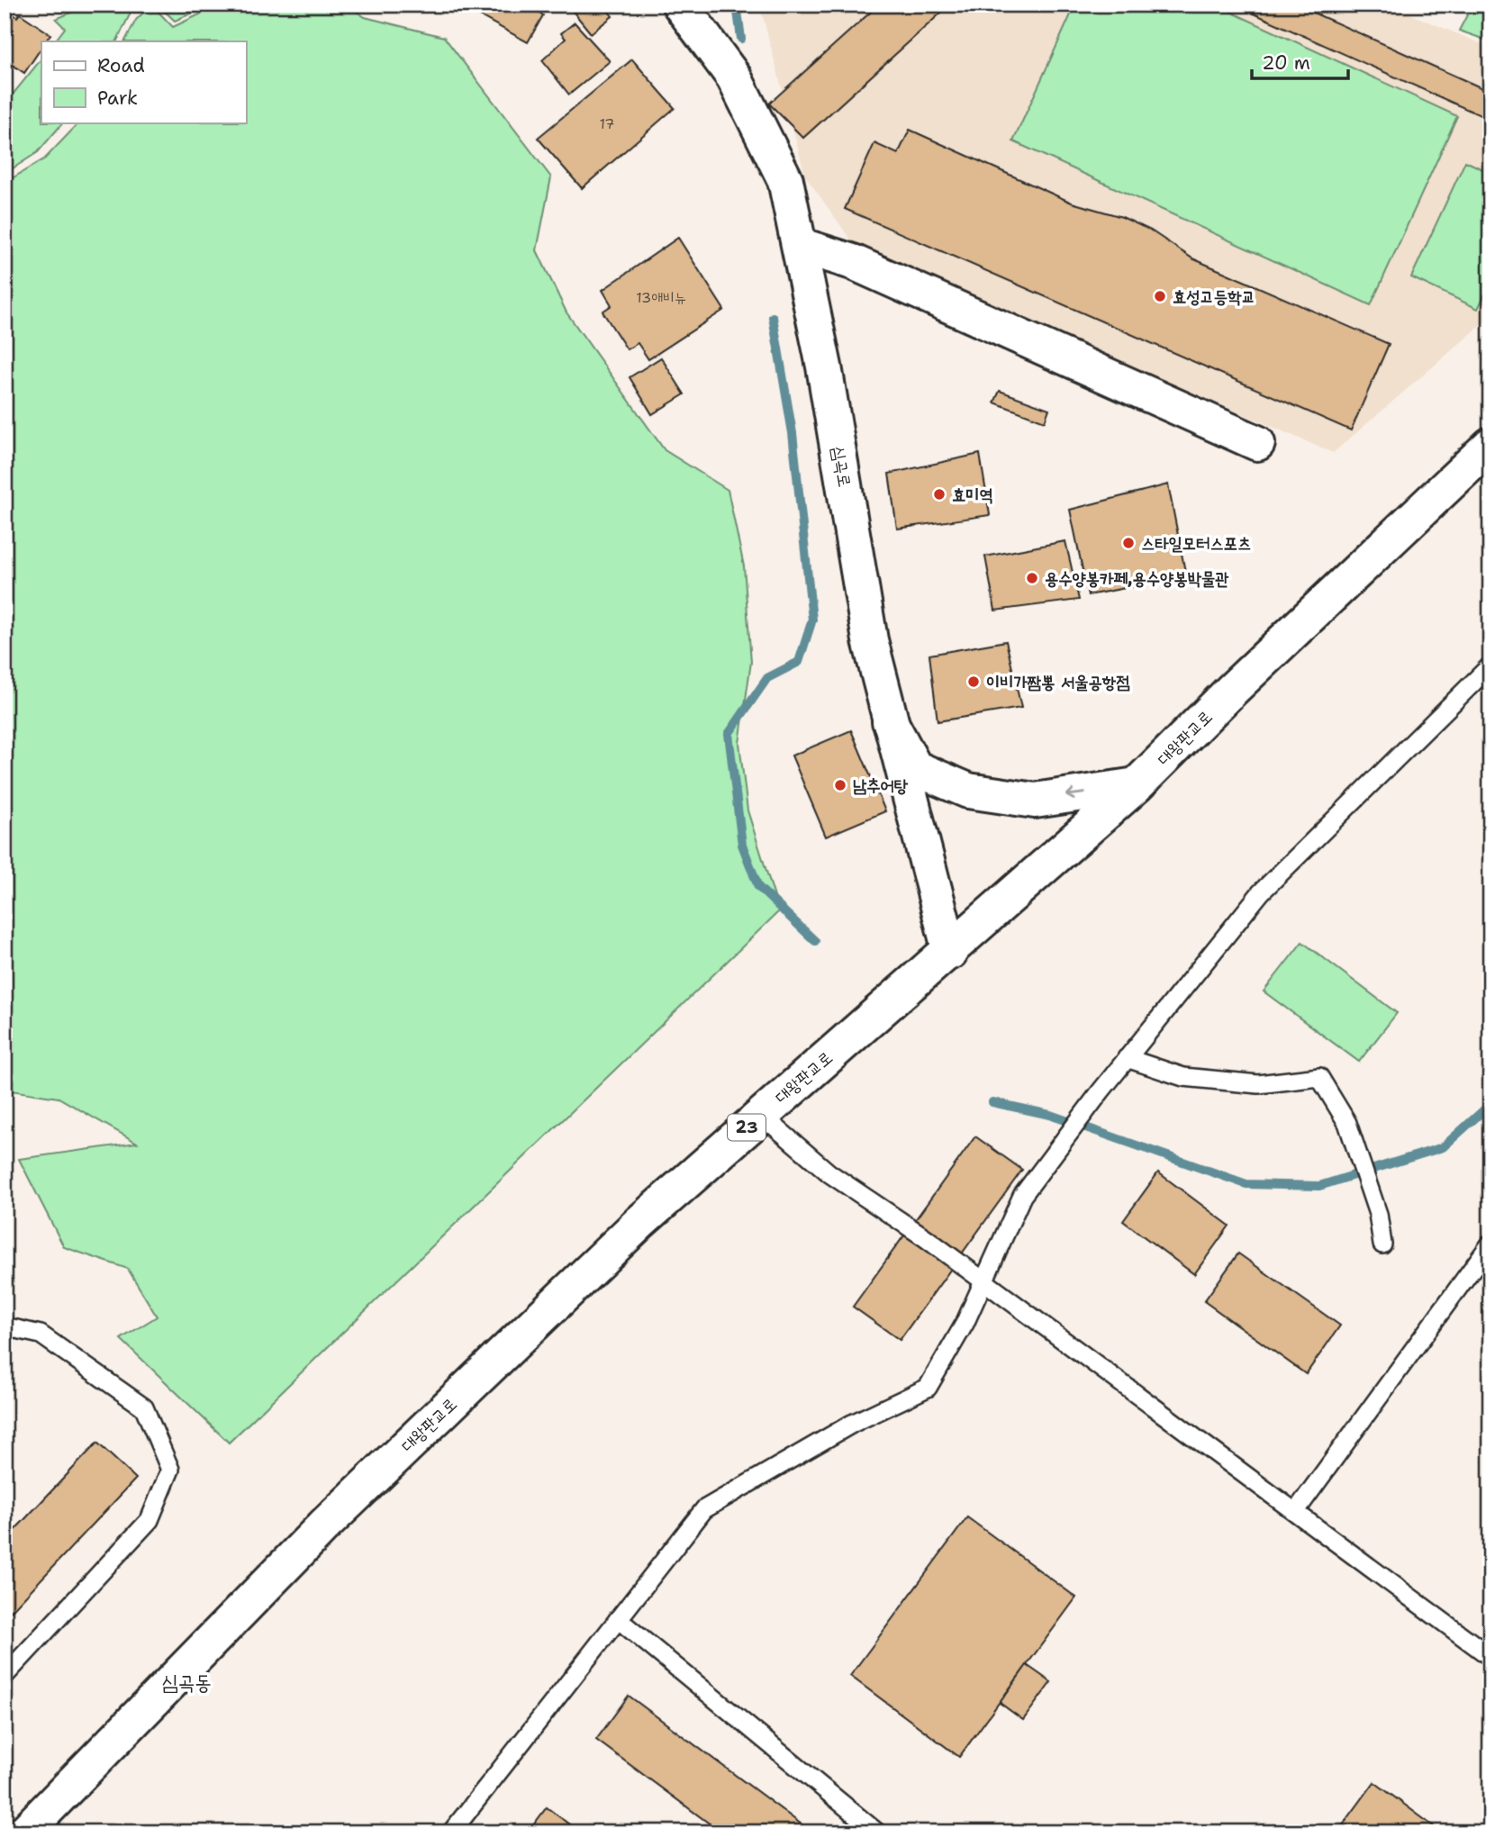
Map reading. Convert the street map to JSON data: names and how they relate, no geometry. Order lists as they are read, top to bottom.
{
  "streets": {
    "main road": ["심곡로", "대왕판교로", "23"]
  },
  "crossings": [
    ["심곡로", "대왕판교로"]
  ],
  "districts": ["심곡동"],
  "places": [
    "효성고등학교",
    "효미역",
    "스타일모터스포츠",
    "용수양봉카페,용수양봉박물관",
    "이비가짬뽕 서울공항점",
    "남추어탕"
  ],
  "house_numbers": ["17", "13애비뉴"],
  "legend": ["Road", "Park"],
  "scale_bar": "20 m"
}
